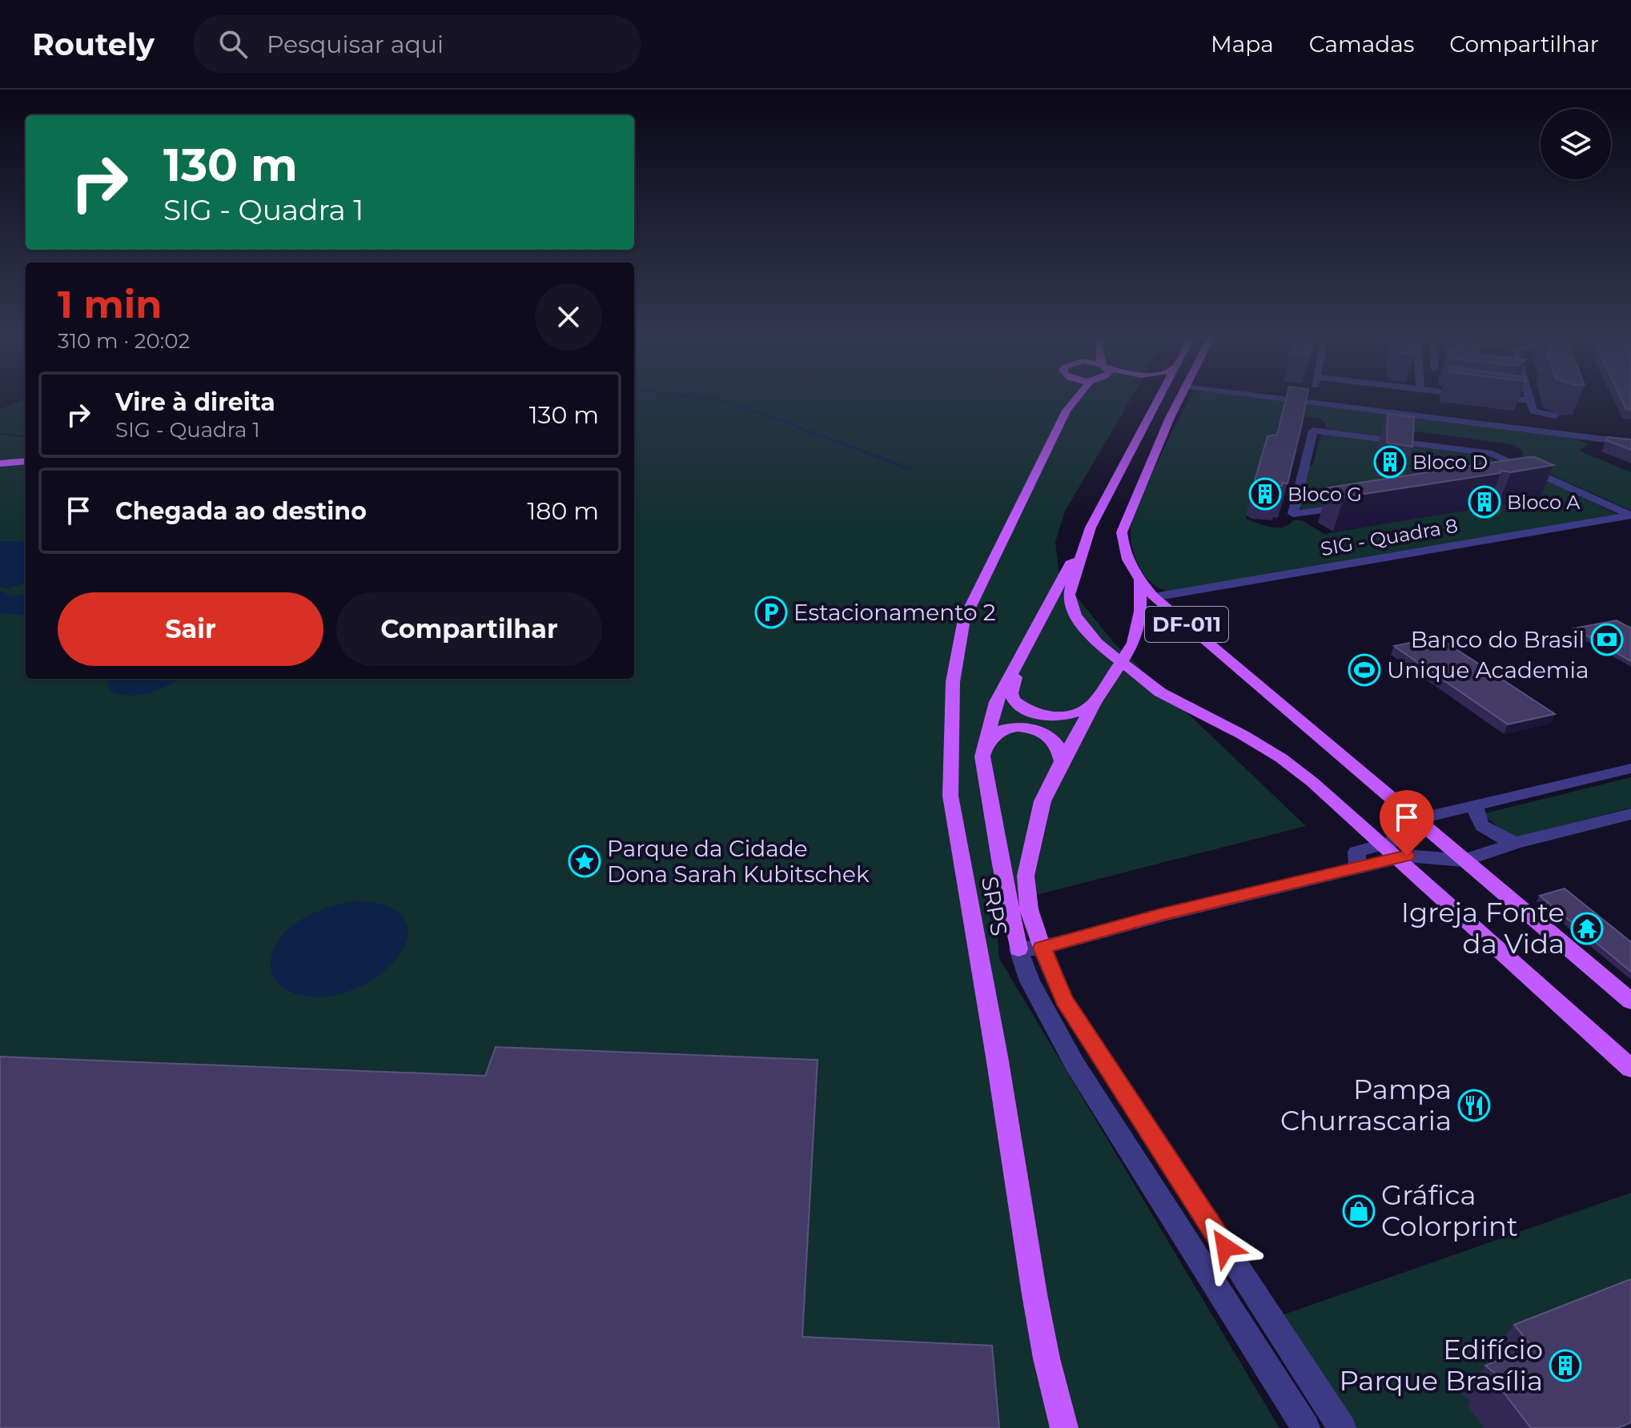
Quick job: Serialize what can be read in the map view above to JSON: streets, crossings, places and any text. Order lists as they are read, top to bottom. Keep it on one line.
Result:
{"streets":{"main road":["DF-011","SRPS"],"street":["SIG - Quadra 8"]},"crossings":[["SIG - Quadra 8","DF-011"]],"places":{"building":["Bloco D","Bloco G","Bloco A","Edifício Parque Brasília"],"parking":["Estacionamento 2"],"bank":["Banco do Brasil"],"sports":["Unique Academia"],"place":["Parque da Cidade Dona Sarah Kubitschek"],"temple":["Igreja Fonte da Vida"],"restaurant":["Pampa Churrascaria"],"shop":["Gráfica Colorprint"]},"page":{"header":"Routely","search":"Pesquisar aqui","nav":["Mapa","Camadas","Compartilhar"],"turn":["130 m","SIG - Quadra 1"],"heading":["1 min","310 m · 20:02"],"list":[{"name":"Vire à direita","note":"SIG - Quadra 1","value":"130 m"},{"name":"Chegada ao destino","value":"180 m"}],"buttons":["Sair","Compartilhar"]}}
